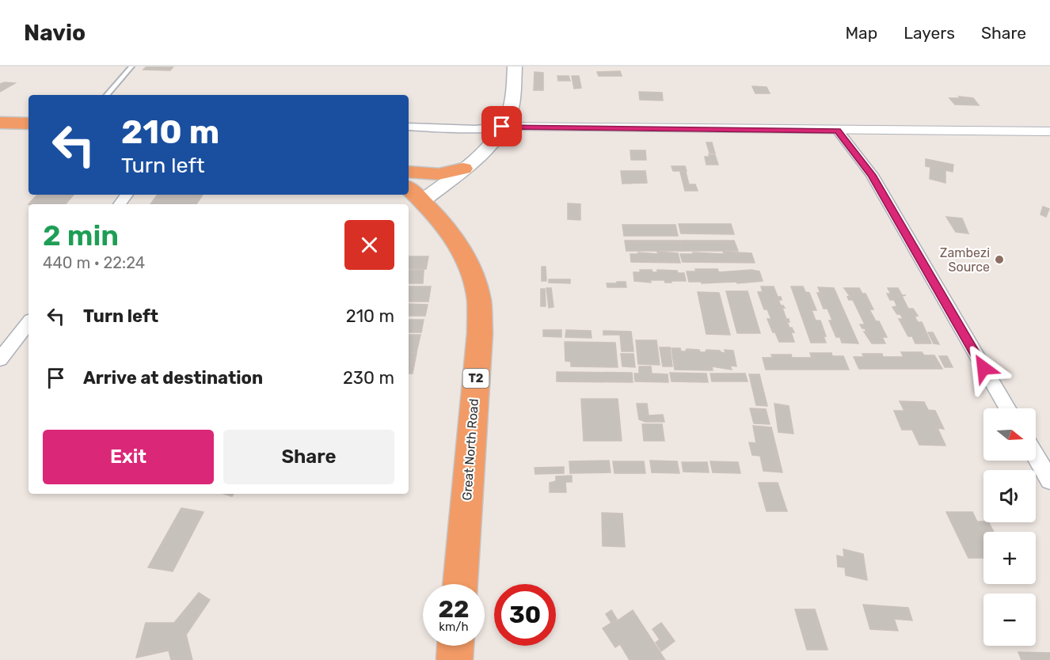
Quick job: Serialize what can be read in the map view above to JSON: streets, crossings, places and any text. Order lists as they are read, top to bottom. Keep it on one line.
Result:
{"streets":{"highway":["T2","Great North Road"]},"places":["Zambezi Source"],"north":"right","page":{"header":"Navio","nav":["Map","Layers","Share"],"turn":["210 m","Turn left"],"heading":["2 min","440 m · 22:24"],"list":[{"name":"Turn left","value":"210 m"},{"name":"Arrive at destination","value":"230 m"}],"map_buttons":["+","−"],"buttons":["Exit","Share"],"speed":"22 km/h","limit":"30"}}
